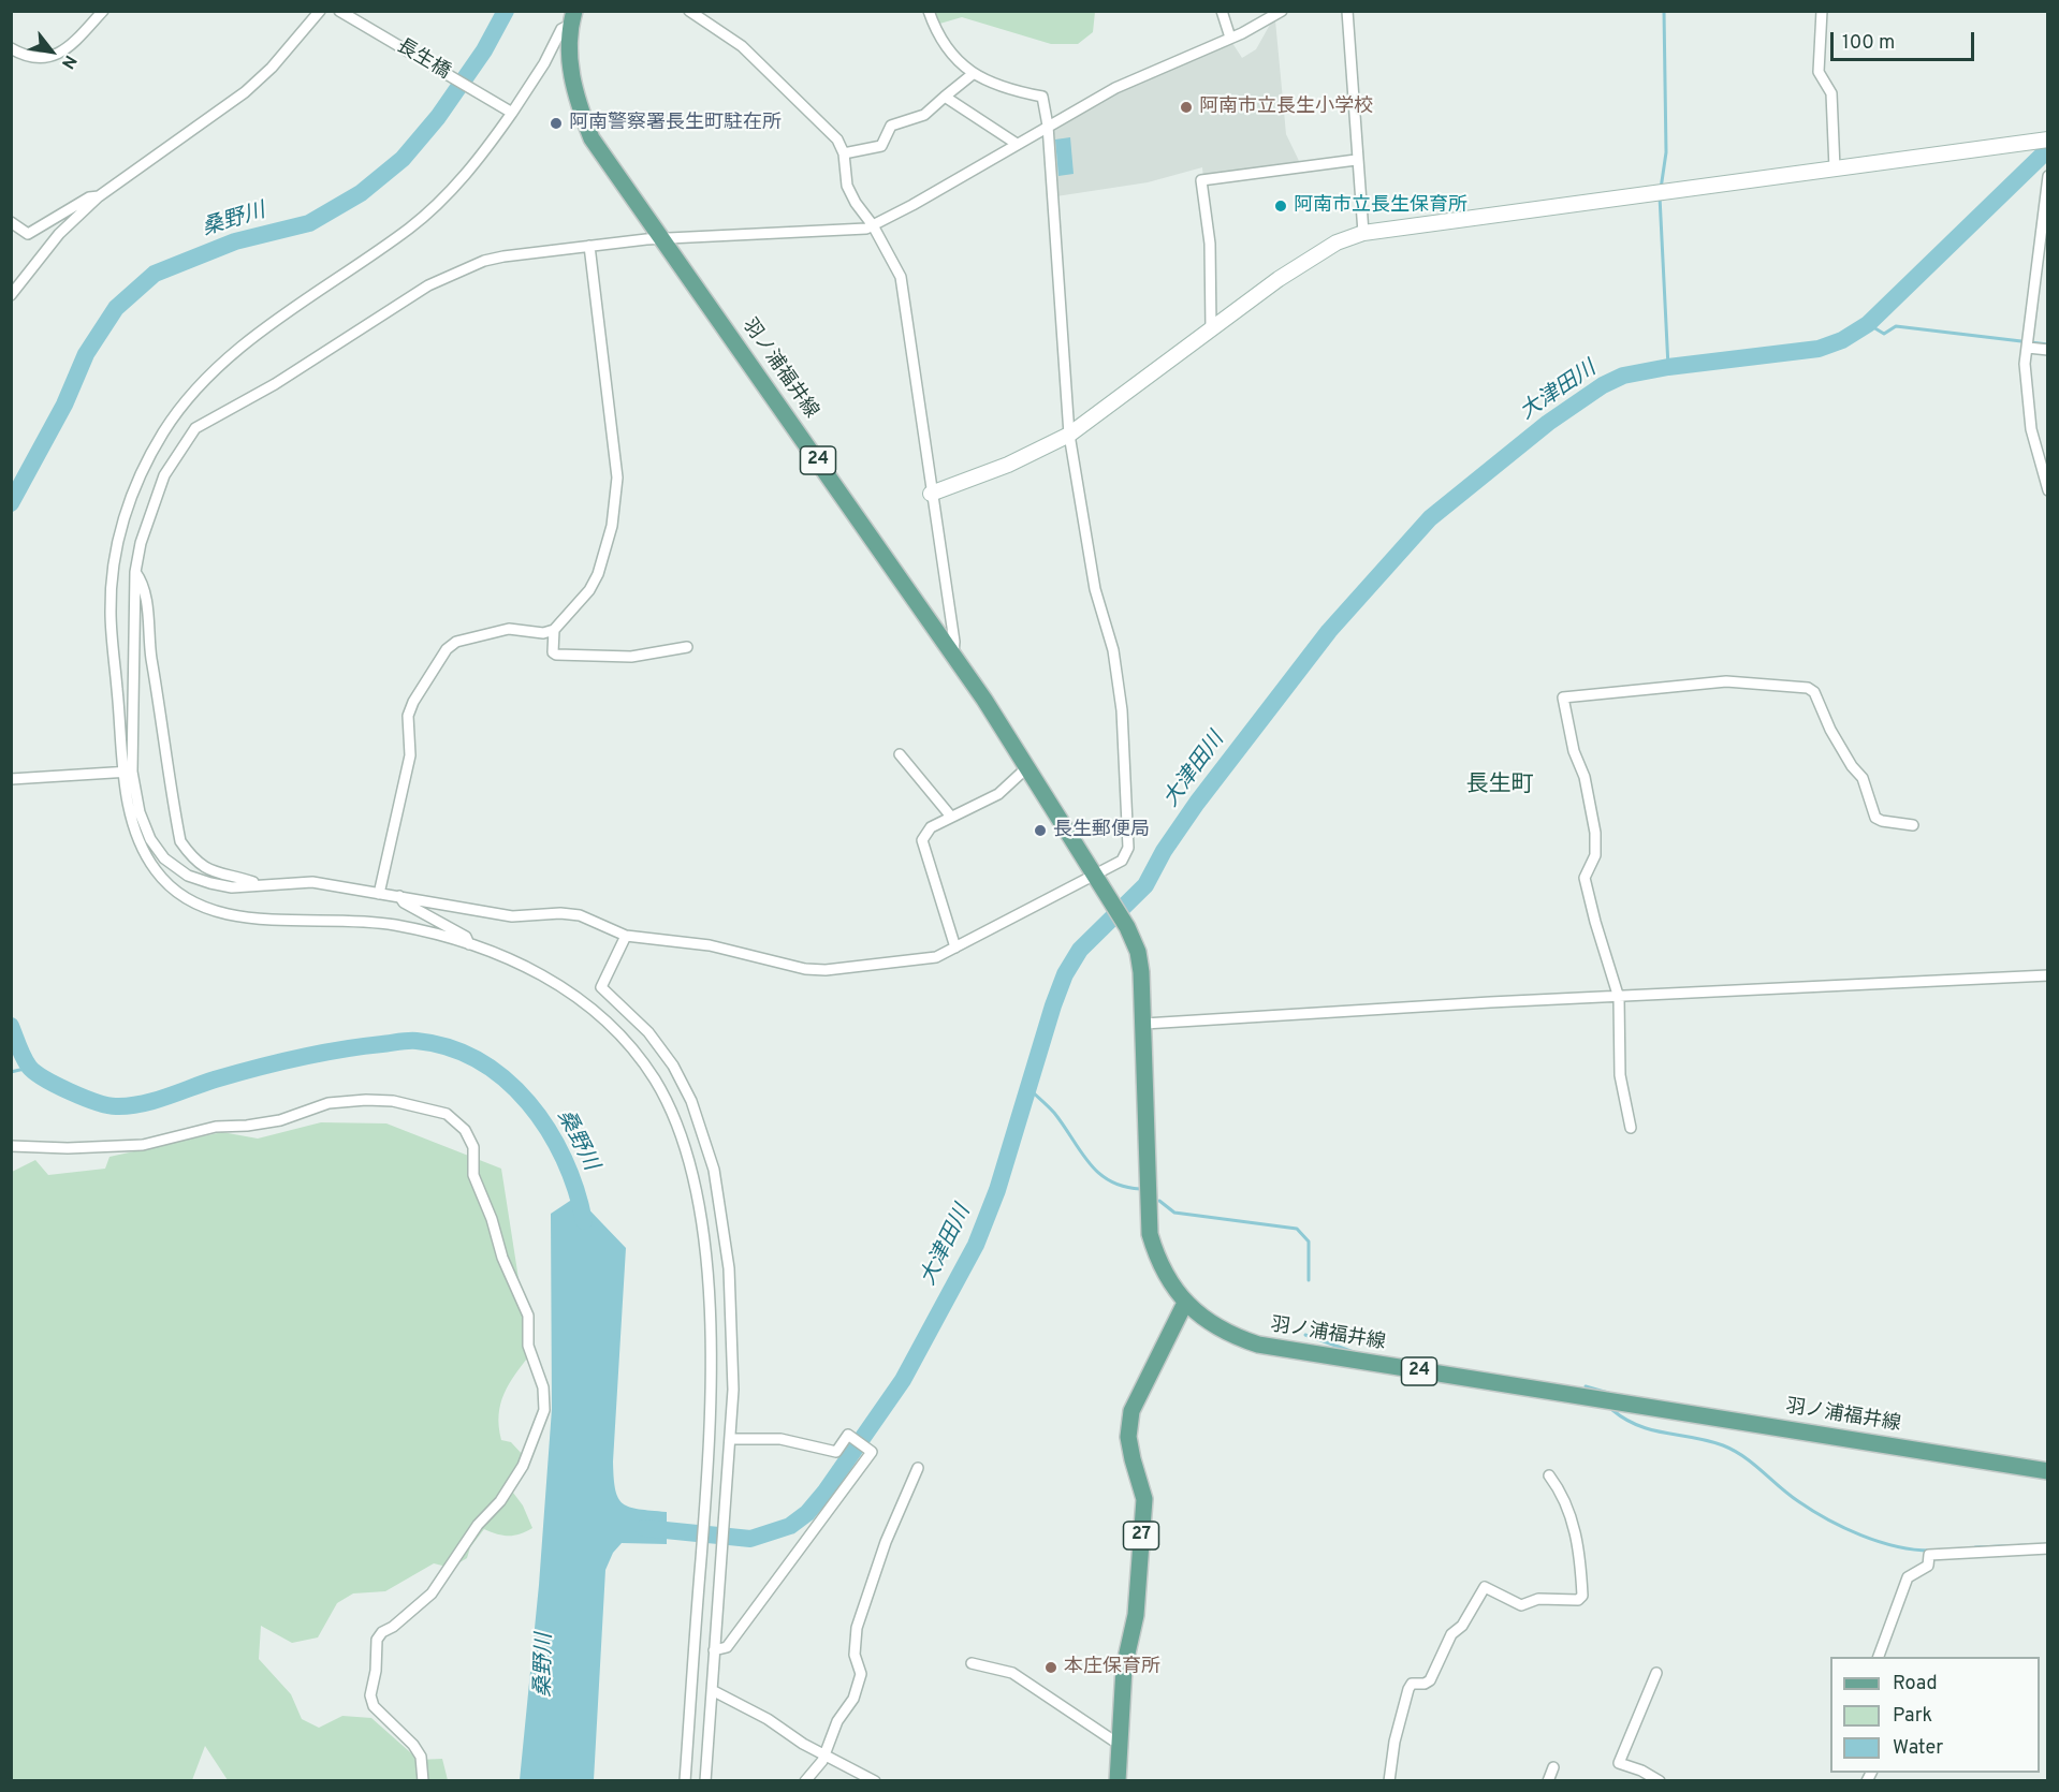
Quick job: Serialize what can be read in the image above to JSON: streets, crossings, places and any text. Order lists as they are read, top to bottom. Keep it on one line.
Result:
{"streets":{"main road":["羽ノ浦福井線","24","27"],"street":["長生橋"]},"crossings":[["羽ノ浦福井線","27"]],"districts":["長生町"],"water":["桑野川","大津田川"],"places":["阿南市立長生小学校","阿南警察署長生町駐在所","阿南市立長生保育所","長生郵便局","本庄保育所"],"legend":["Road","Park","Water"],"scale_bar":"100 m","north":"bottom right"}
